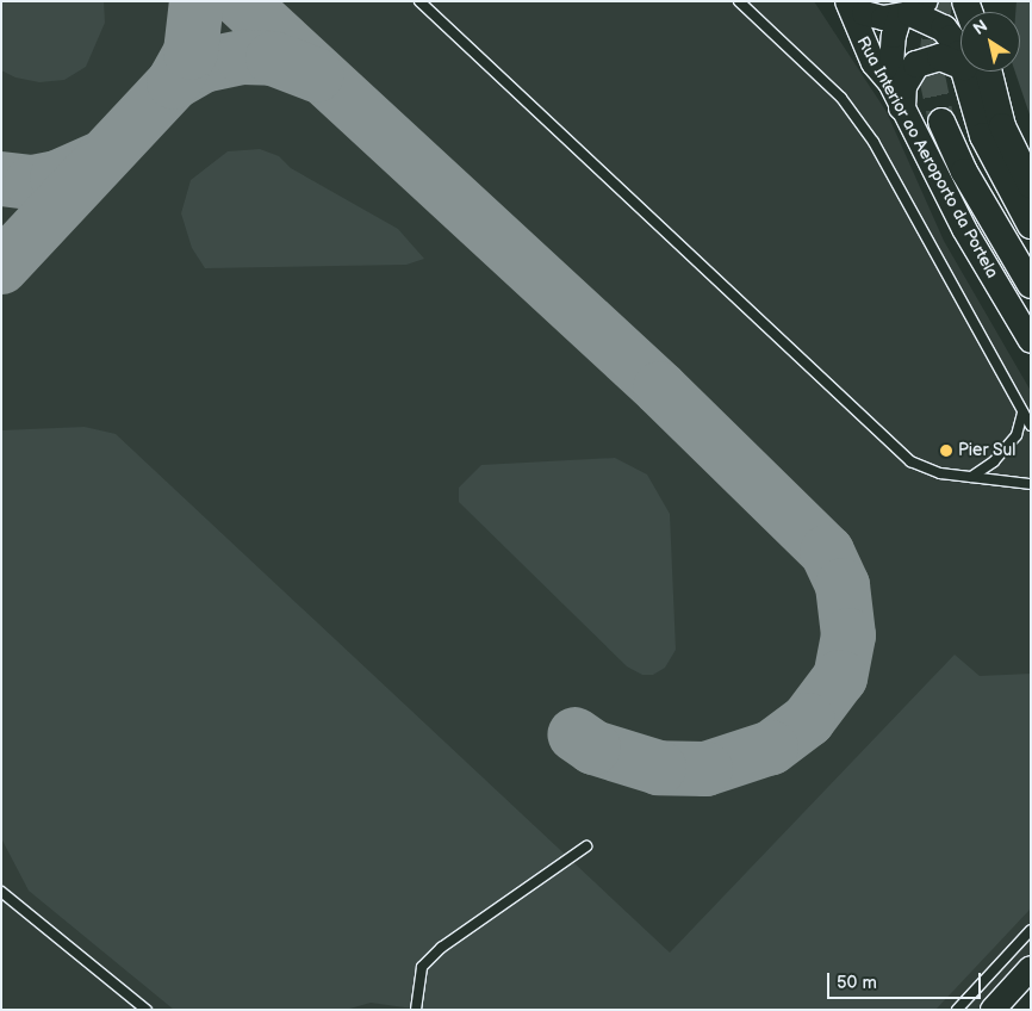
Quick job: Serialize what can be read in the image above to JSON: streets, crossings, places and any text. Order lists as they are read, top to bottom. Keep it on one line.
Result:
{"streets":{"street":["Rua Interior ao Aeroporto da Portela"]},"places":["Pier Sul"],"scale_bar":"50 m","north":"top left"}
